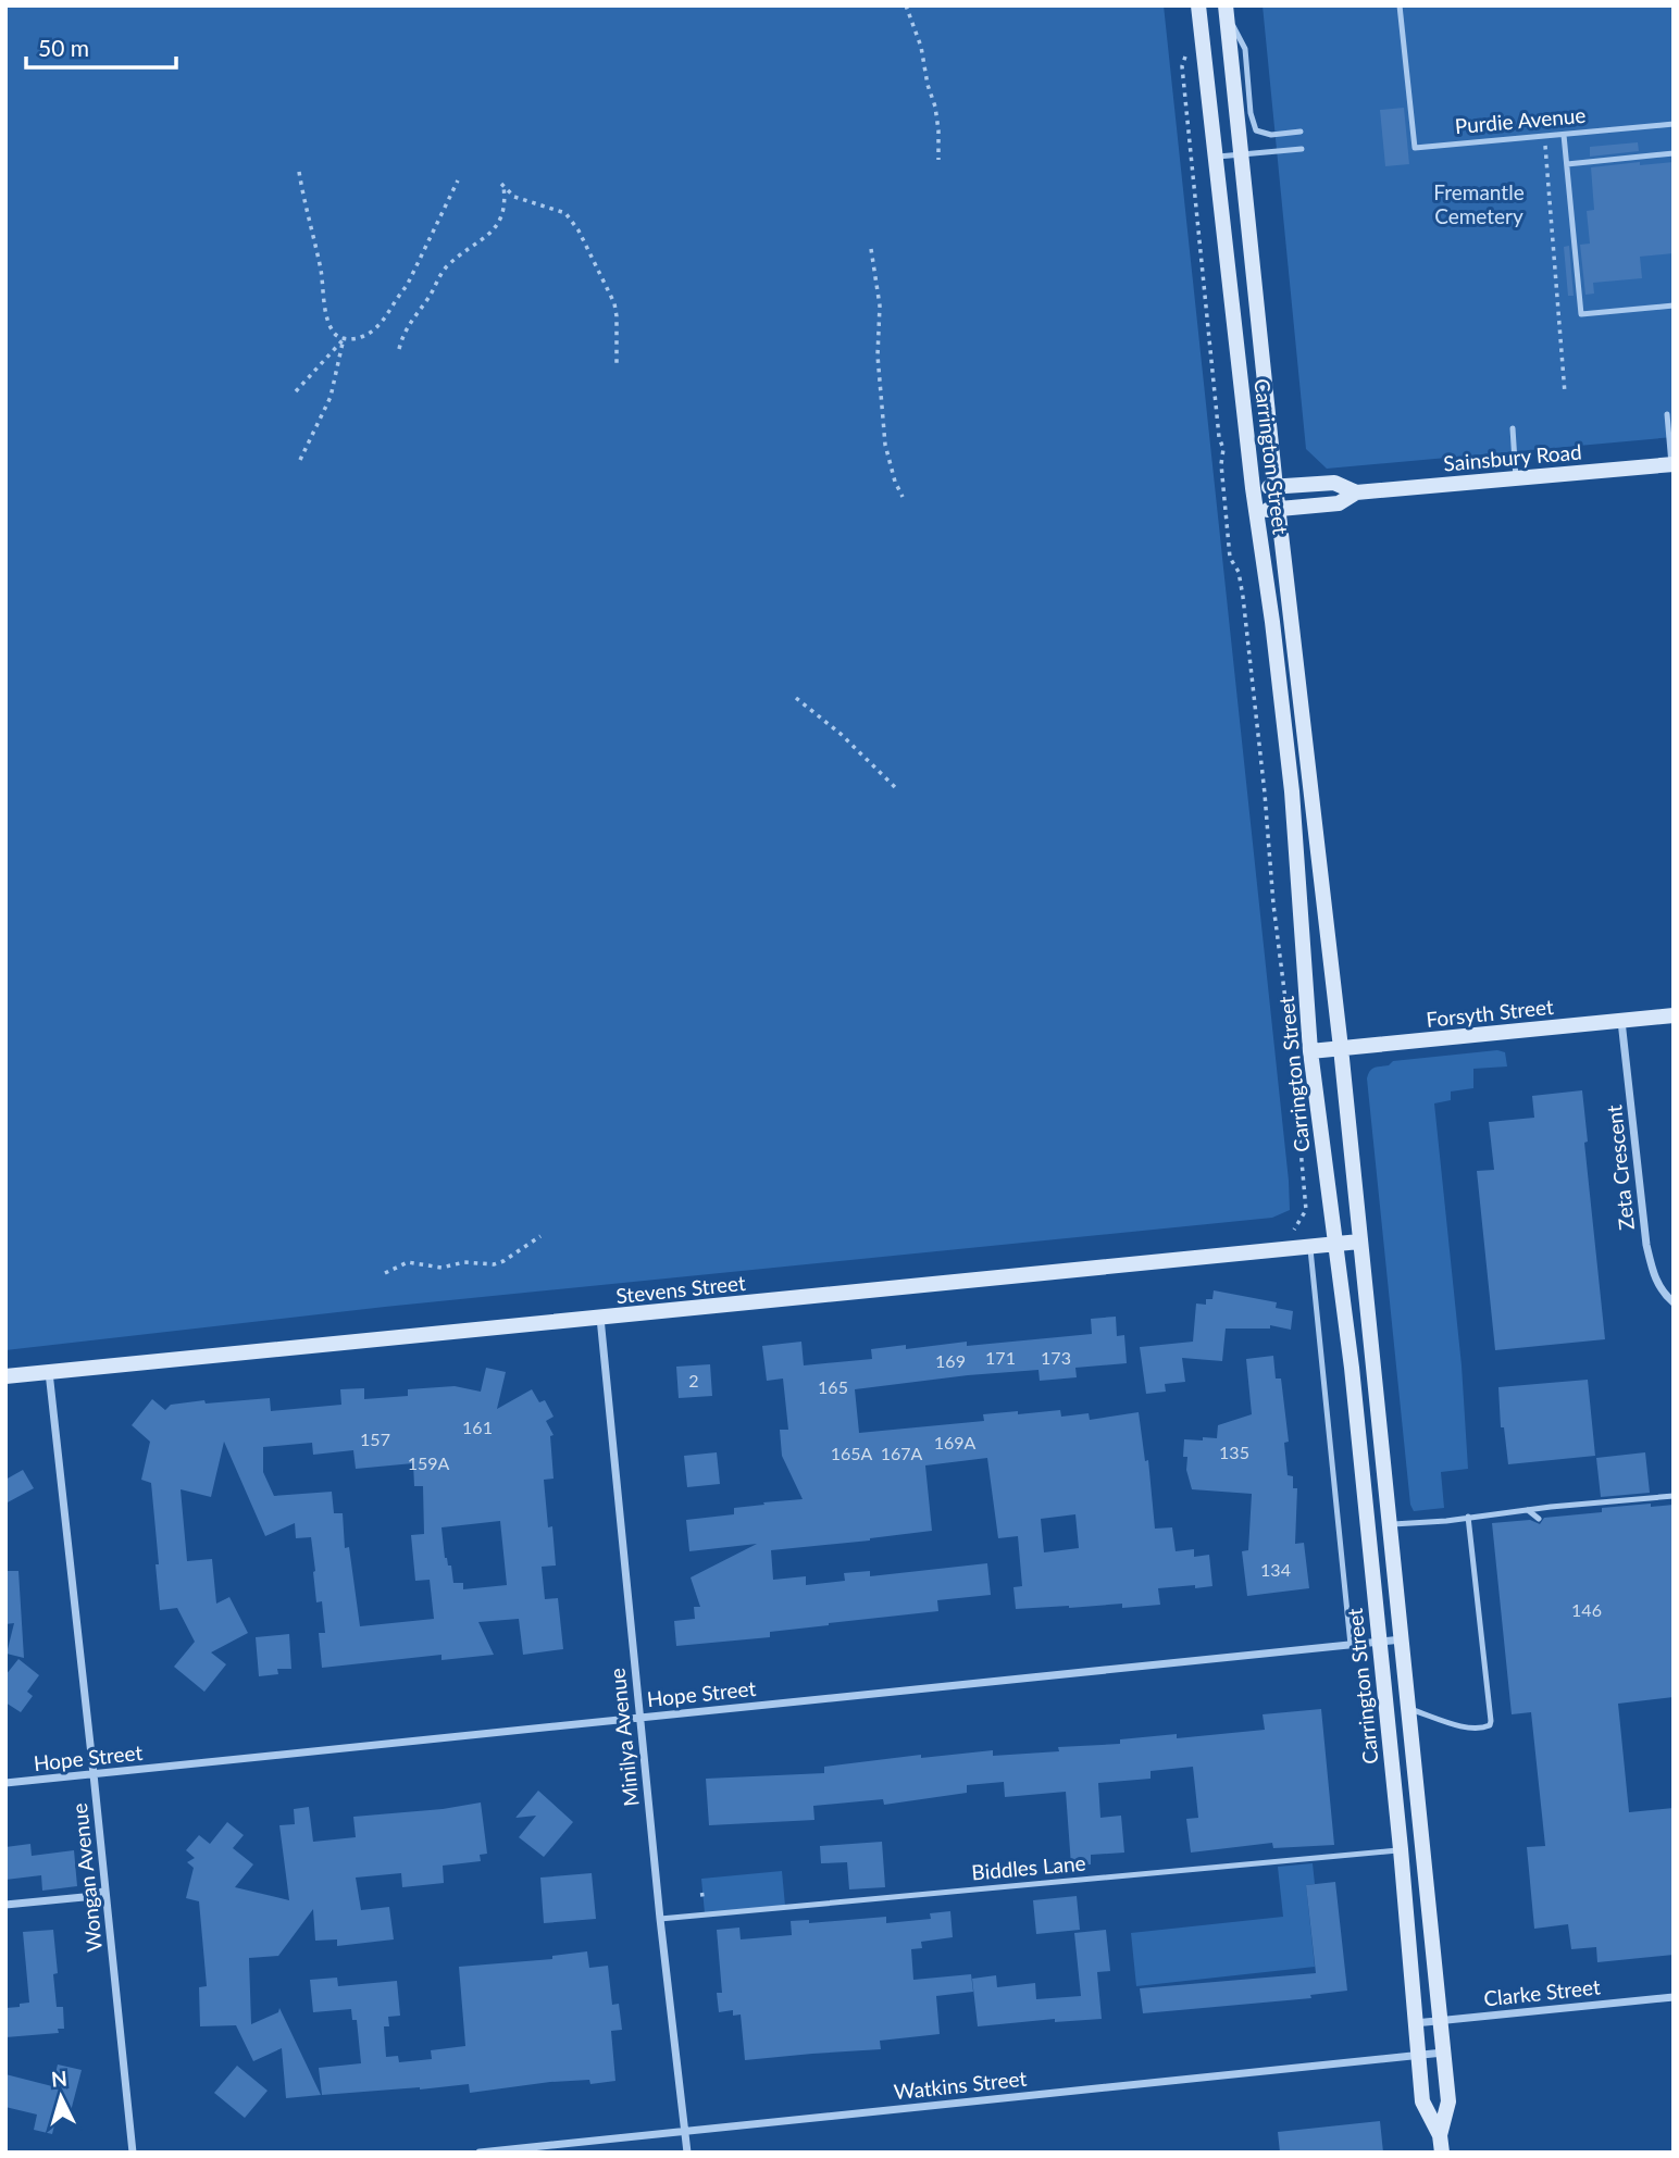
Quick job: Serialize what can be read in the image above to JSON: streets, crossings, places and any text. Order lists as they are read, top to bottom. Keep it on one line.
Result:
{"streets":{"main road":["Carrington Street","Sainsbury Road","Forsyth Street","Stevens Street"],"street":["Zeta Crescent","Hope Street","Minilya Avenue","Wongan Avenue","Clarke Street","Watkins Street"],"lane":["Purdie Avenue","Biddles Lane"]},"crossings":[["Carrington Street","Sainsbury Road"],["Carrington Street","Forsyth Street"],["Carrington Street","Stevens Street"],["Carrington Street","Hope Street"],["Carrington Street","Biddles Lane"],["Carrington Street","Clarke Street"],["Carrington Street","Watkins Street"],["Forsyth Street","Zeta Crescent"],["Stevens Street","Minilya Avenue"],["Stevens Street","Wongan Avenue"],["Hope Street","Minilya Avenue"],["Hope Street","Wongan Avenue"],["Minilya Avenue","Biddles Lane"],["Minilya Avenue","Watkins Street"]],"parks":["Fremantle Cemetery"],"house_numbers":["171","173","169","2","165","161","157","169A","135","165A","167A","159A","134","146"],"scale_bar":"50 m","north":"top"}
